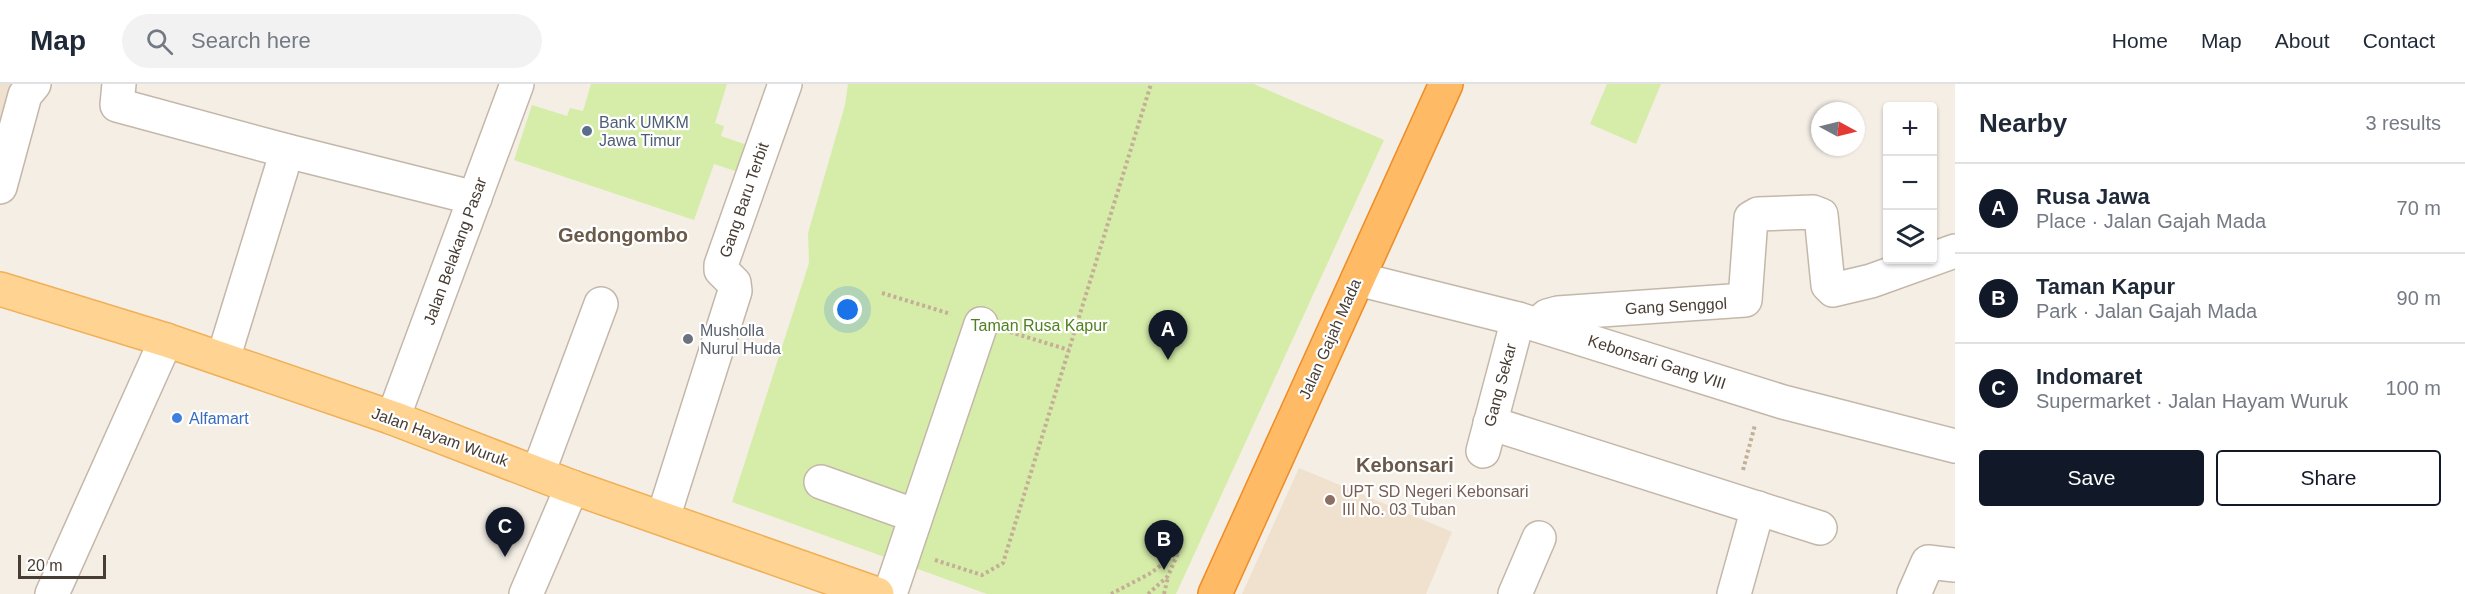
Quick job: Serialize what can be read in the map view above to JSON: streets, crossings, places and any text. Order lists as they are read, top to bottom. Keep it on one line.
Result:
{"streets":{"highway":["Jalan Gajah Mada"],"main road":["Jalan Hayam Wuruk"],"street":["Gang Baru Terbit","Jalan Belakang Pasar","Gang Senggol","Kebonsari Gang VIII","Gang Sekar"]},"crossings":[["Gang Baru Terbit","Jalan Hayam Wuruk"],["Jalan Belakang Pasar","Jalan Hayam Wuruk"],["Gang Senggol","Kebonsari Gang VIII"],["Gang Senggol","Gang Sekar"],["Jalan Gajah Mada","Kebonsari Gang VIII"],["Kebonsari Gang VIII","Gang Sekar"]],"districts":["Gedongombo","Kebonsari"],"parks":["Taman Rusa Kapur"],"places":["Bank UMKM Jawa Timur","Musholla Nurul Huda","Alfamart","UPT SD Negeri Kebonsari III No. 03 Tuban"],"scale_bar":"20 m","north":"right","page":{"header":"Map","search":"Search here","nav":["Home","Map","About","Contact"],"heading":["Nearby","3 results"],"map_buttons":["+","−"],"list":[{"mark":"A","name":"Rusa Jawa","note":"Place · Jalan Gajah Mada","value":"70 m"},{"mark":"B","name":"Taman Kapur","note":"Park · Jalan Gajah Mada","value":"90 m"},{"mark":"C","name":"Indomaret","note":"Supermarket · Jalan Hayam Wuruk","value":"100 m"}],"pins":["A","C","B"],"buttons":["Save","Share"],"scale":"20 m"}}
